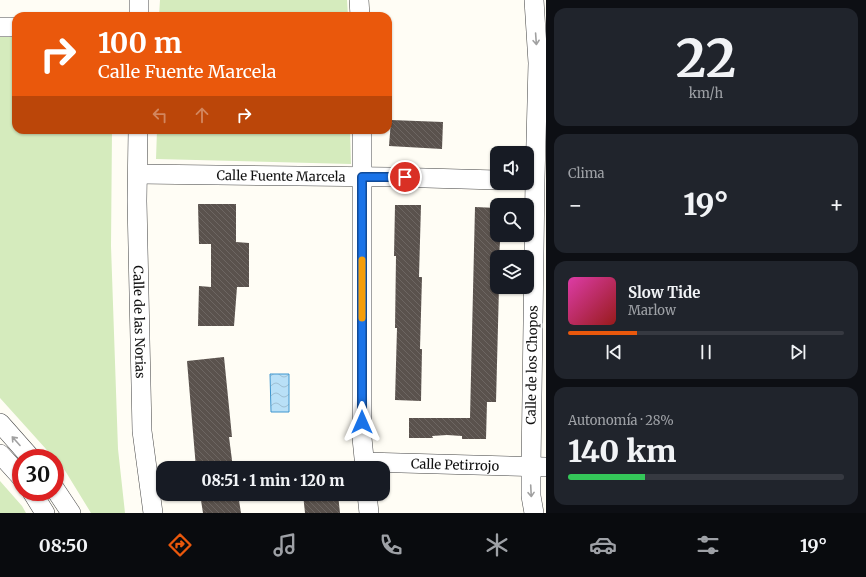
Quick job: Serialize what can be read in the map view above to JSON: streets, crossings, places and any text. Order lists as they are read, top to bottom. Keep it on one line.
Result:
{"streets":{"street":["Calle Fuente Marcela","Calle de las Norias","Calle de los Chopos","Calle Petirrojo"]},"crossings":[["Calle Fuente Marcela","Calle de las Norias"],["Calle de los Chopos","Calle Petirrojo"]],"one_way":["Calle de los Chopos"],"page":{"tile":[["22","km/h"],"Clima",["Autonomía · 28%","140 km"]],"turn":["100 m","Calle Fuente Marcela"],"heat":["−","19°","+"],"song":["Slow Tide","Marlow"],"limit":"30","trip":"08:51 · 1 min · 120 m","tabs":["08:50","19°"]}}
